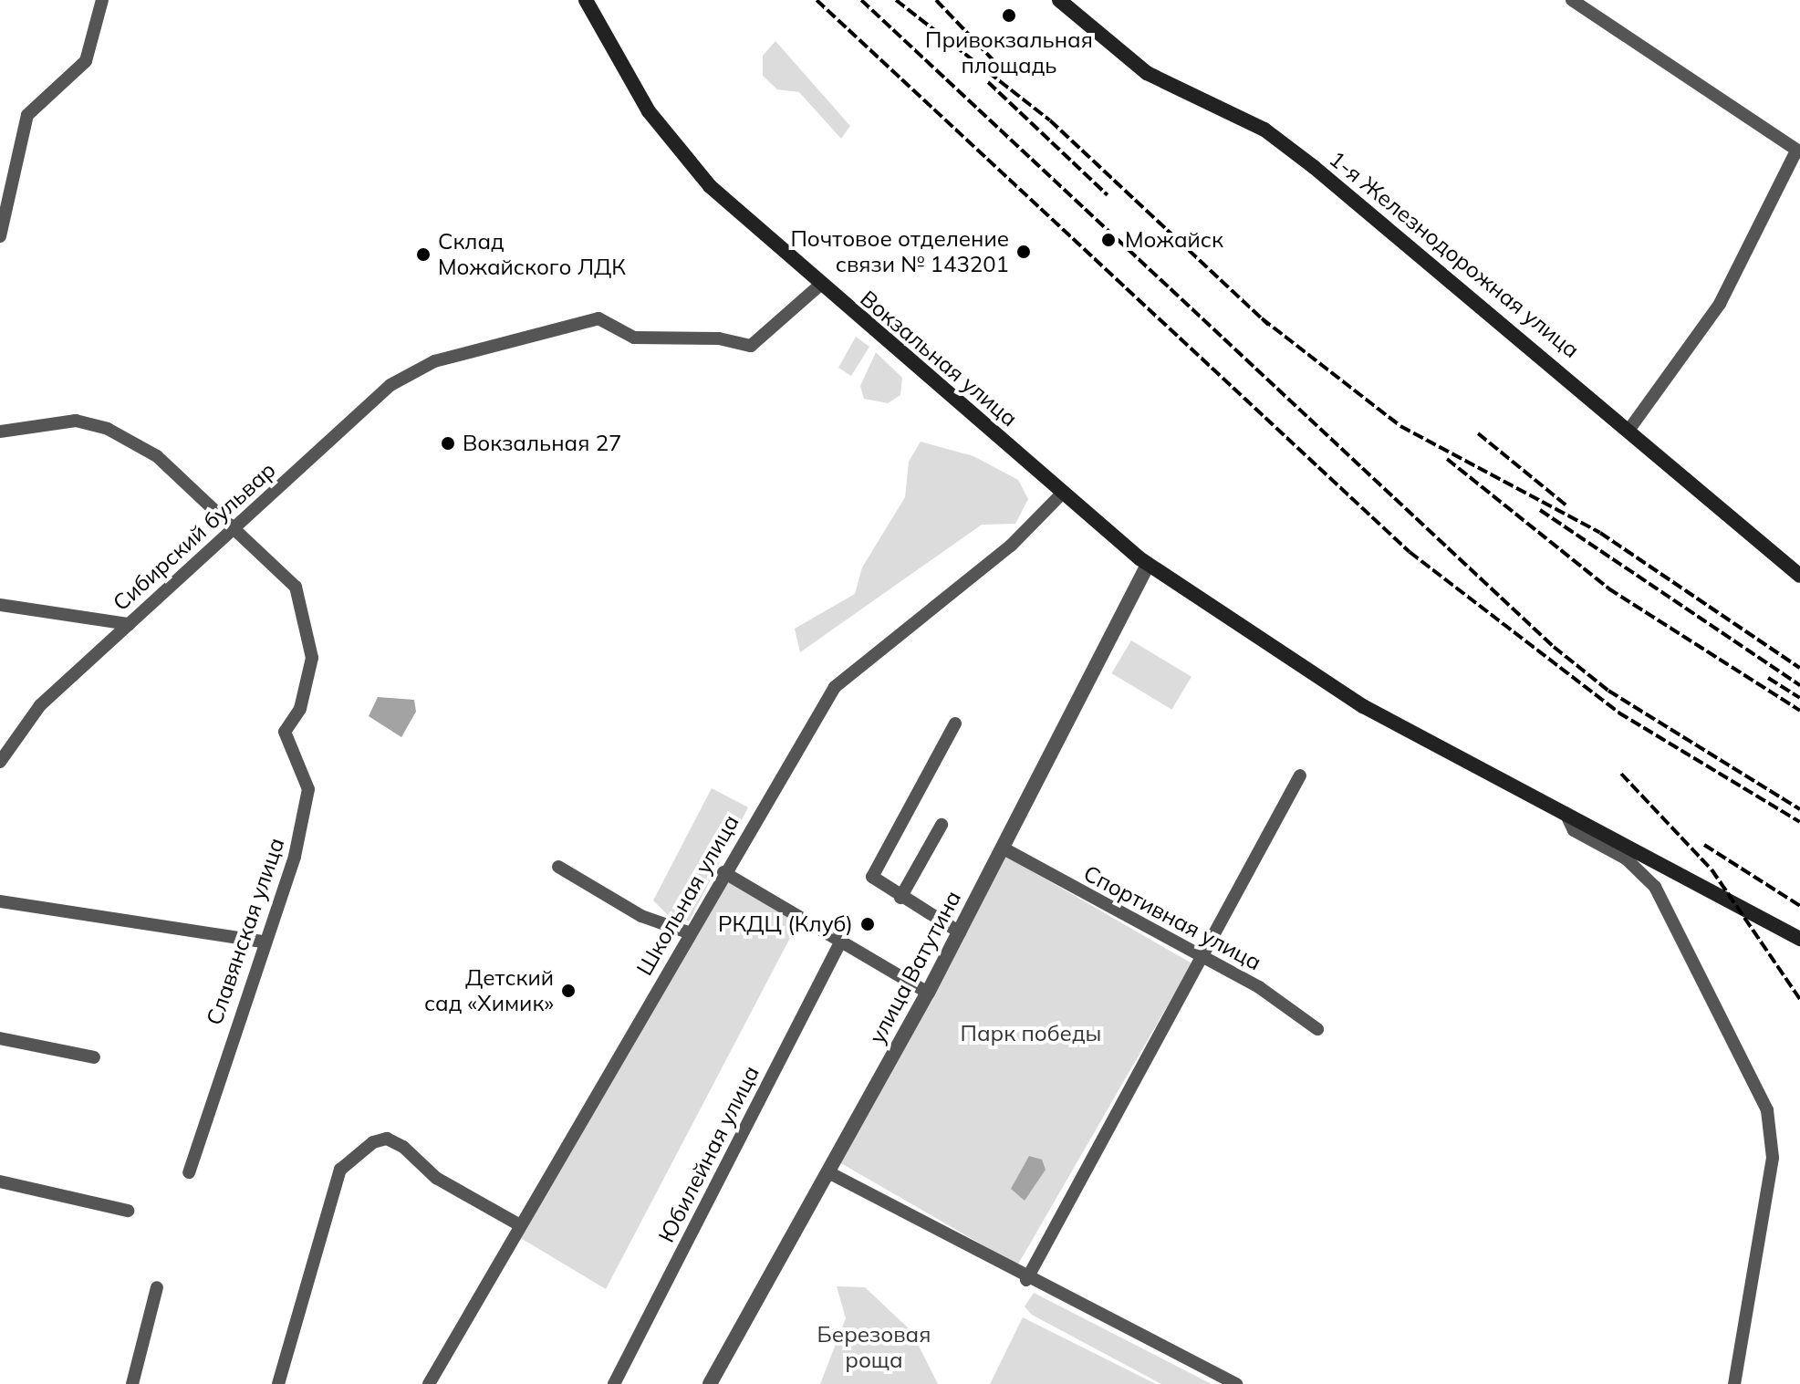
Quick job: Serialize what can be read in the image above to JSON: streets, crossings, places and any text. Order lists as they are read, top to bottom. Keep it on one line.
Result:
{"streets":{"main road":["1-я Железнодорожная улица","Вокзальная улица"],"street":["Сибирский бульвар","Школьная улица","Спортивная улица","Славянская улица","улица Ватутина","Юбилейная улица"]},"crossings":[["Вокзальная улица","Сибирский бульвар"],["Вокзальная улица","Школьная улица"],["Вокзальная улица","улица Ватутина"],["Сибирский бульвар","Славянская улица"],["Спортивная улица","улица Ватутина"]],"parks":["Парк победы","Березовая роща"],"places":["Привокзальная площадь","Можайск","Почтовое отделение связи № 143201","Склад Можайского ЛДК","Вокзальная 27","РКДЦ (Клуб)","Детский сад «Химик»"]}
